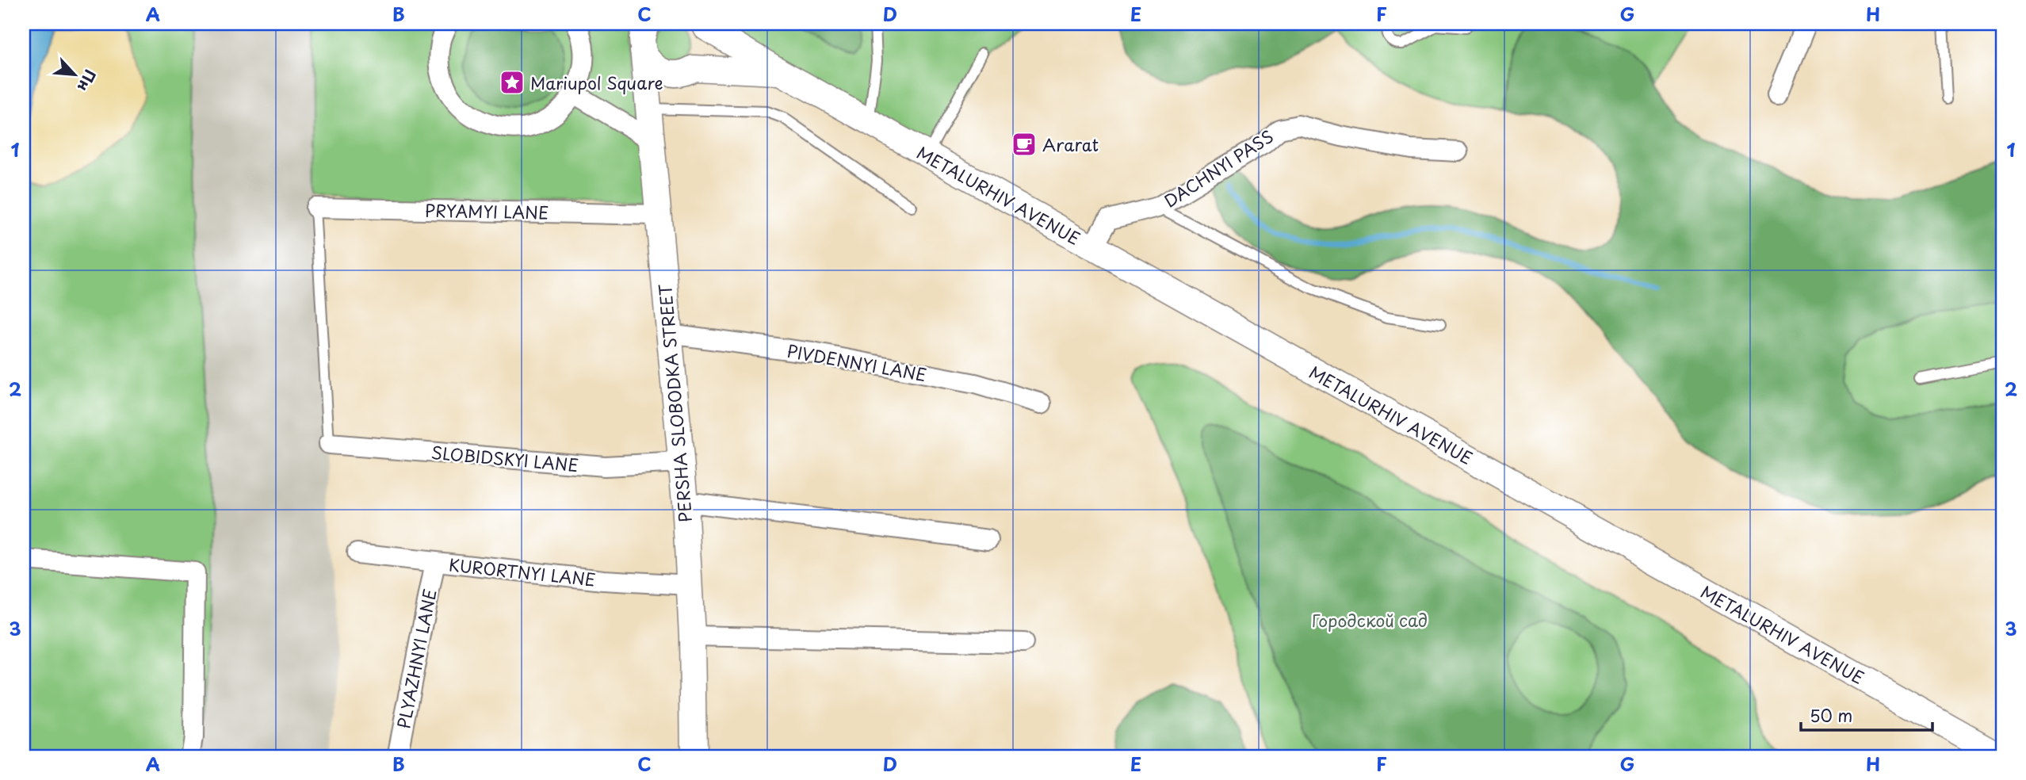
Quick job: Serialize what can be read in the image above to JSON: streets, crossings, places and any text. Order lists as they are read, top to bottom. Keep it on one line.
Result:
{"streets":{"street":["DACHNYI PASS","METALURHIV AVENUE","PRYAMYI LANE","PIVDENNYI LANE","PERSHA SLOBODKA STREET","SLOBIDSKYI LANE","KURORTNYI LANE","PLYAZHNYI LANE"]},"crossings":[["DACHNYI PASS","METALURHIV AVENUE"],["PRYAMYI LANE","PERSHA SLOBODKA STREET"],["PIVDENNYI LANE","PERSHA SLOBODKA STREET"],["PERSHA SLOBODKA STREET","SLOBIDSKYI LANE"],["PERSHA SLOBODKA STREET","KURORTNYI LANE"],["KURORTNYI LANE","PLYAZHNYI LANE"]],"parks":["Городской сад"],"places":{"place":["Mariupol Square"],"cafe":["Ararat"]},"scale_bar":"50 m","north":"bottom right","grid":{"columns":["A","B","C","D","E","F","G","H"],"rows":["1","2","3"]}}
